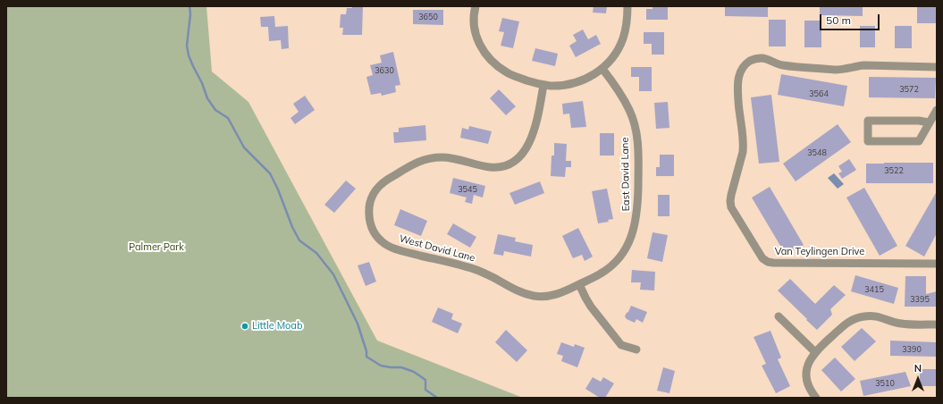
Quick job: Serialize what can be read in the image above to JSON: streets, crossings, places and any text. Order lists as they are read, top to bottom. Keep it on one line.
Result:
{"streets":{"street":["East David Lane","West David Lane","Van Teylingen Drive"]},"crossings":[["East David Lane","West David Lane"]],"parks":["Palmer Park"],"places":["Little Moab"],"house_numbers":["3650","3630","3572","3564","3548","3522","3545","3415","3395","3390","3510"],"scale_bar":"50 m","north":"top"}
